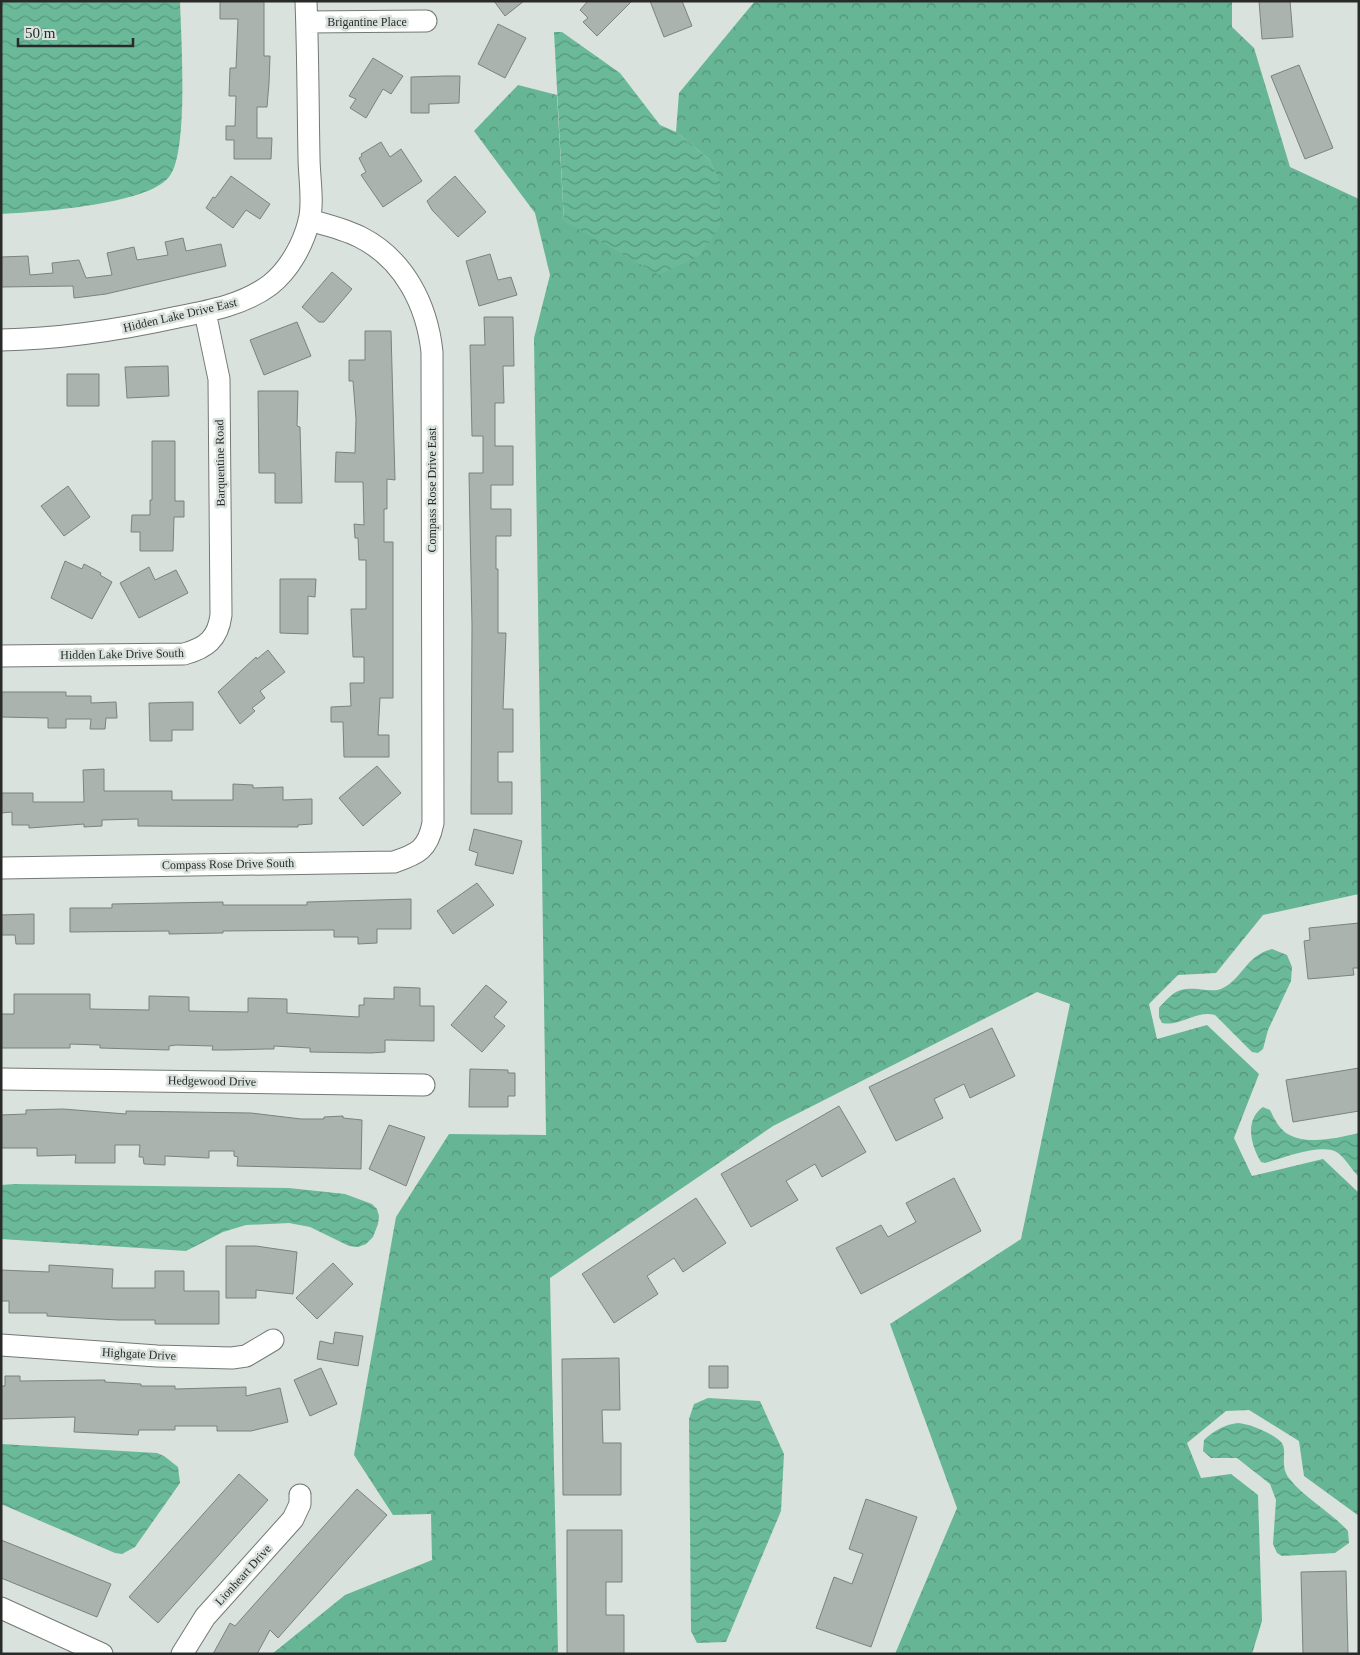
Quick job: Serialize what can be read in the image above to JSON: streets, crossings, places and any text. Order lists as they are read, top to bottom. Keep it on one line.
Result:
{"streets":{"street":["Brigantine Place","Hidden Lake Drive East","Barquentine Road","Compass Rose Drive East","Hidden Lake Drive South","Compass Rose Drive South","Hedgewood Drive","Highgate Drive","Lionheart Drive"]},"crossings":[["Brigantine Place","Hidden Lake Drive East"],["Hidden Lake Drive East","Barquentine Road"],["Hidden Lake Drive East","Compass Rose Drive East"],["Barquentine Road","Hidden Lake Drive South"],["Compass Rose Drive East","Compass Rose Drive South"]],"scale_bar":"50 m"}
